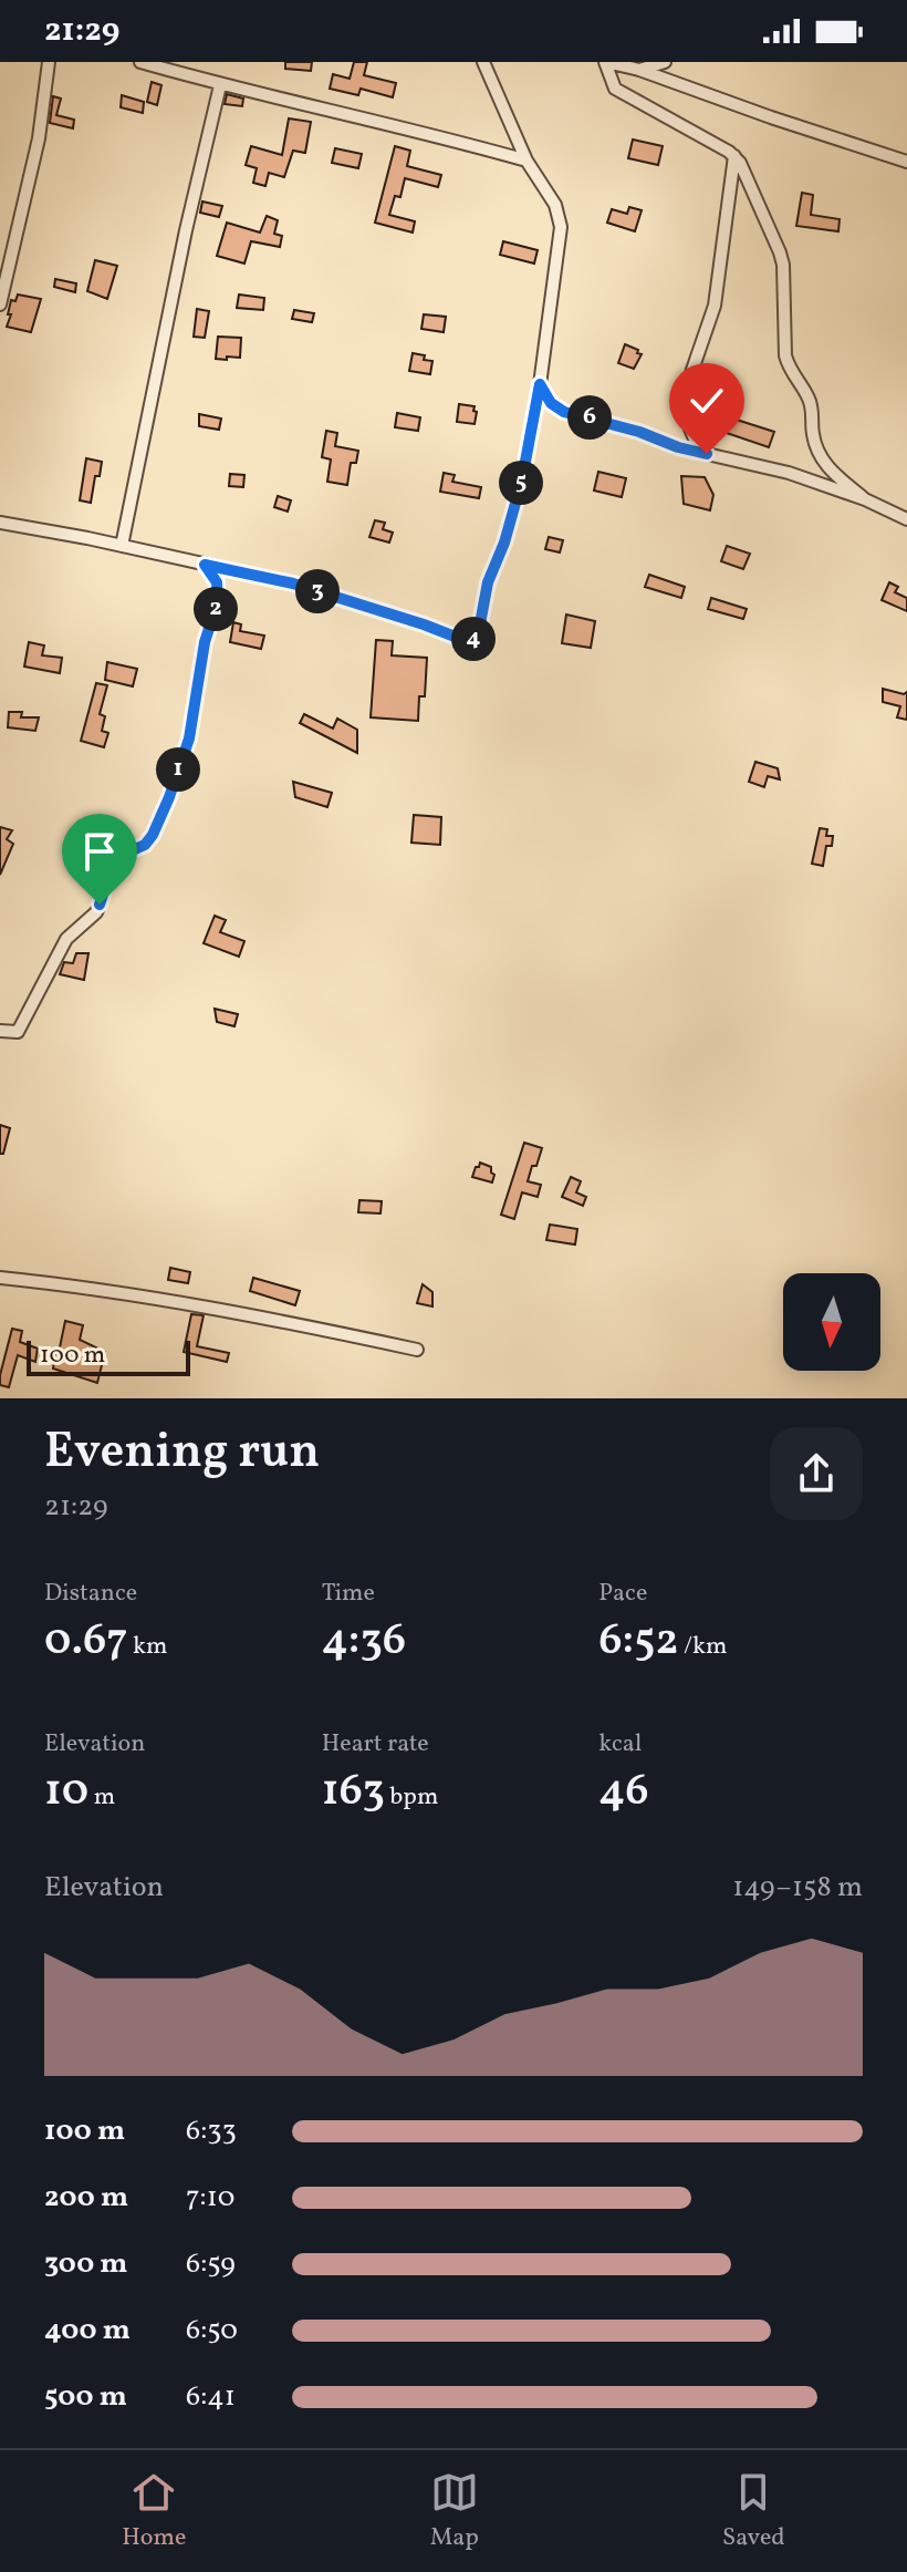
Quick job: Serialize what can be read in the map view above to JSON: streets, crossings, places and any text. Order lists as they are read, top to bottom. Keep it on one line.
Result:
{"scale_bar":"100 m","north":"bottom","page":{"status":"21:29","pins":["6","5","3","2","4","1"],"scale":"100 m","heading":["Evening run","21:29"],"stats":[["Distance","0.67 km"],["Time","4:36"],["Pace","6:52 /km"],["Elevation","10 m"],["Heart rate","163 bpm"],["kcal","46"]],"chart":["Elevation","149–158 m"],"list":[{"name":"100 m","note":"6:33"},{"name":"200 m","note":"7:10"},{"name":"300 m","note":"6:59"},{"name":"400 m","note":"6:50"},{"name":"500 m","note":"6:41"}],"tabs":["Home","Map","Saved"]}}
